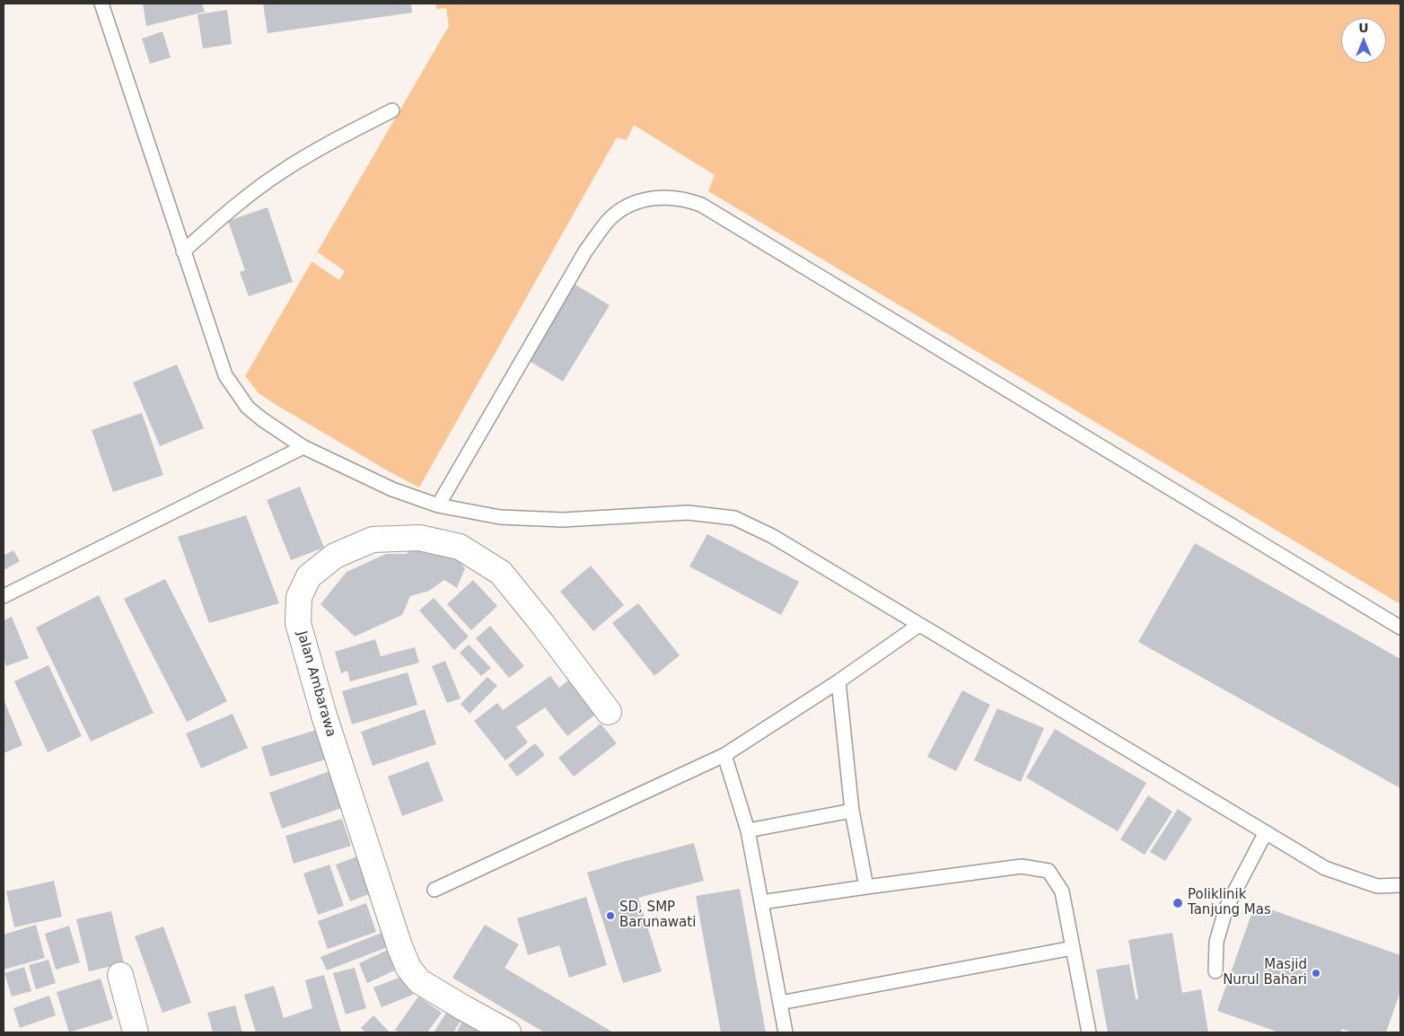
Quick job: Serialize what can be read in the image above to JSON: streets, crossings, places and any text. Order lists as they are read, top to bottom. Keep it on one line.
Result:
{"streets":{"street":["Jalan Ambarawa"]},"places":["Poliklinik Tanjung Mas","SD, SMP Barunawati","Masjid Nurul Bahari"],"north":"top"}
